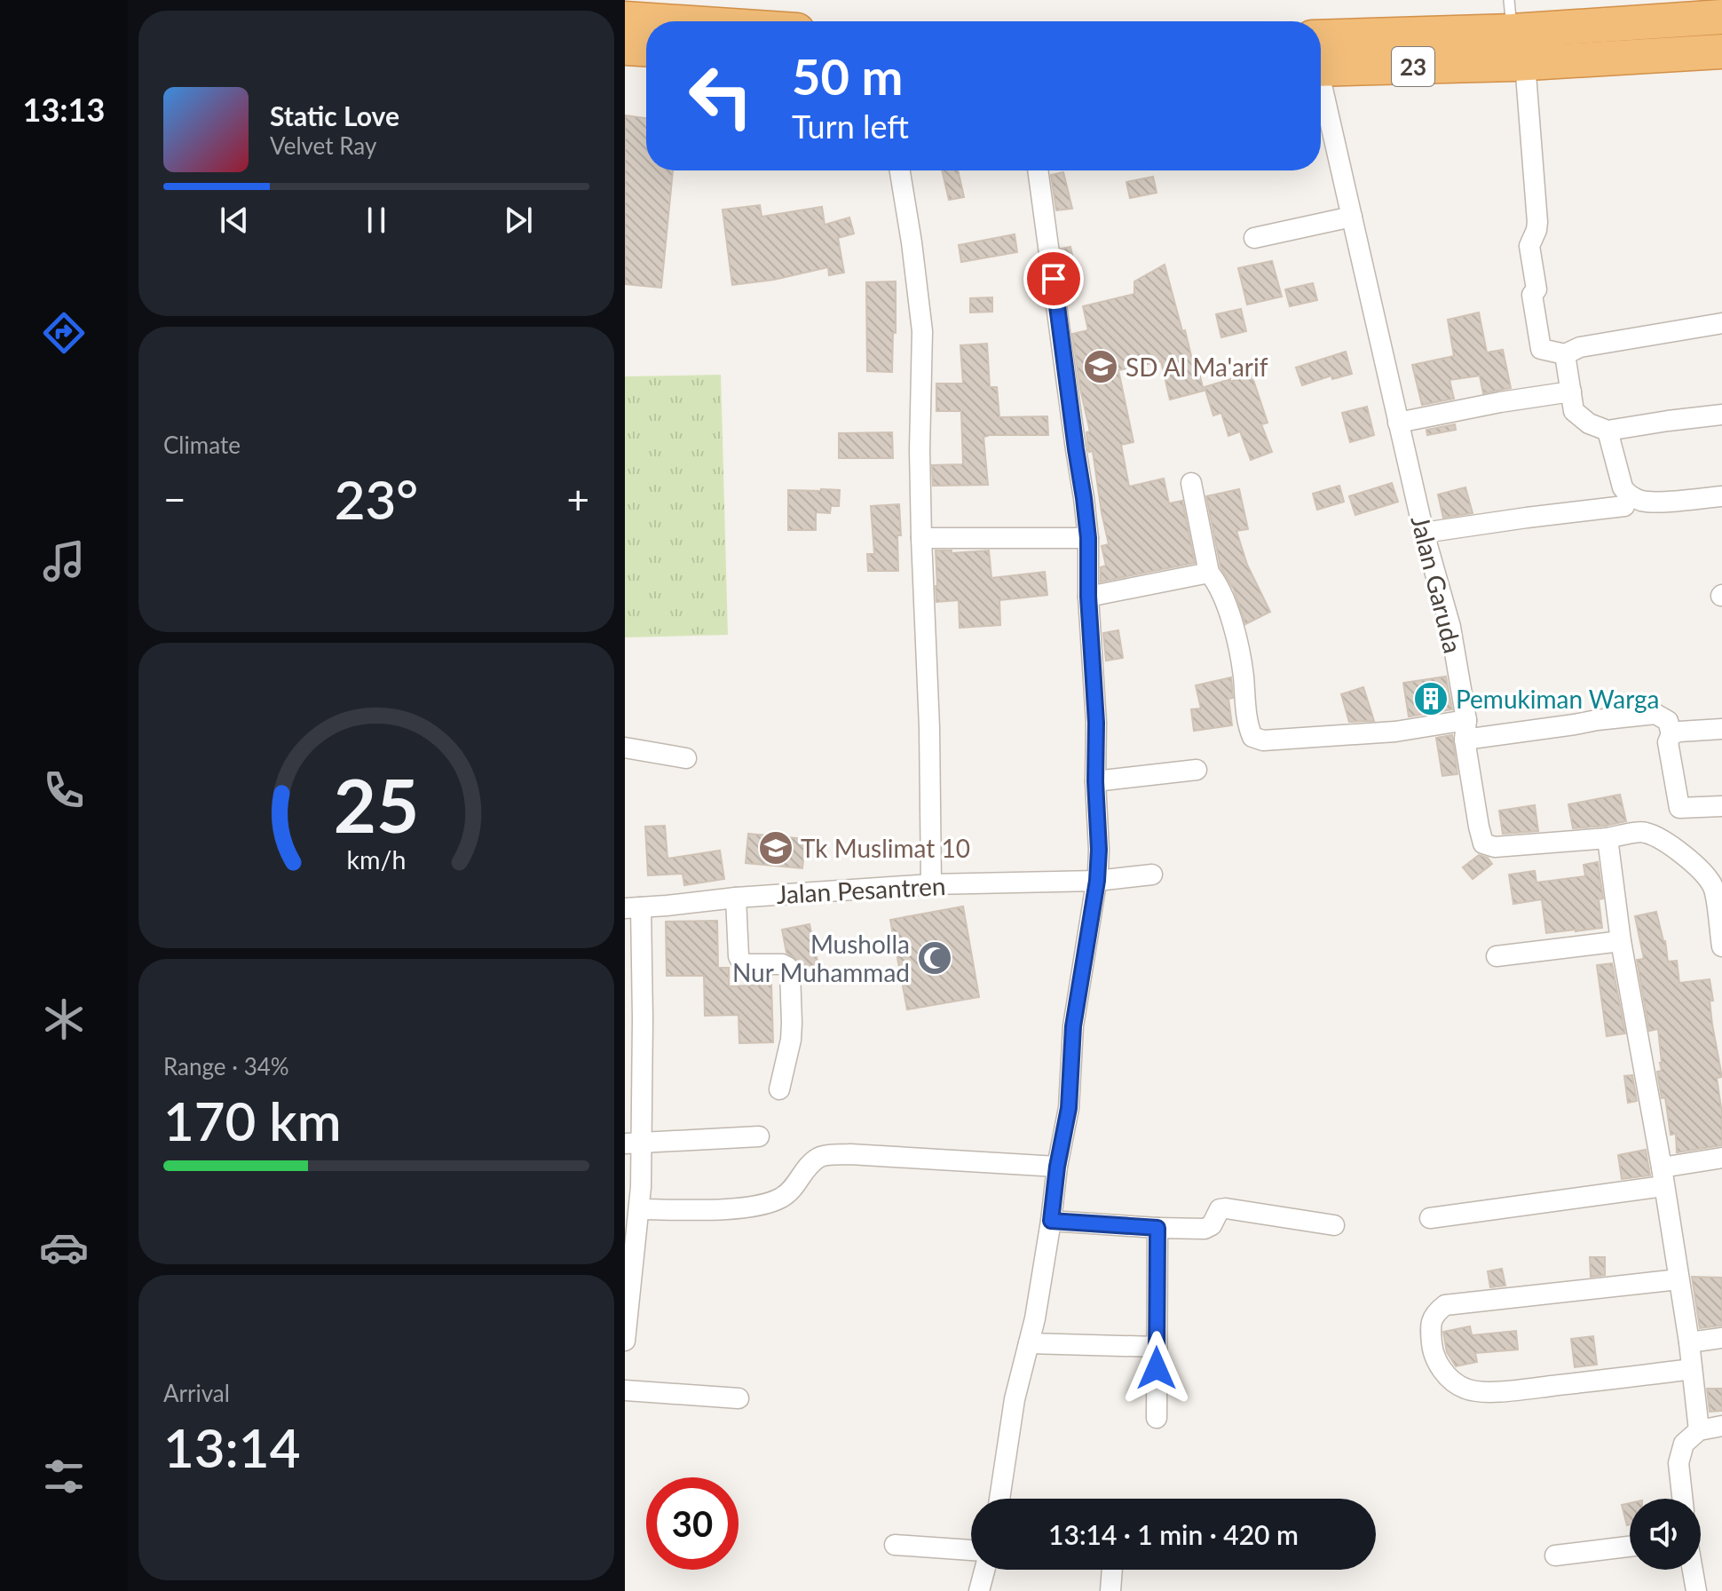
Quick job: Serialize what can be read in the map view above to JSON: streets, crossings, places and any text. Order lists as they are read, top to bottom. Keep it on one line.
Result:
{"streets":{"highway":["23"],"street":["Jalan Garuda","Jalan Pesantren"]},"places":{"school or university":["SD Al Ma'arif","Tk Muslimat 10"],"building":["Pemukiman Warga"],"mosque":["Musholla Nur Muhammad"]},"page":{"tabs":"13:13","turn":["50 m","Turn left"],"song":["Static Love","Velvet Ray"],"tile":["Climate",["Range · 34%","170 km"],["Arrival","13:14"]],"heat":["−","23°","+"],"limit":"30","trip":"13:14 · 1 min · 420 m","gauge":["25","km/h"]}}
